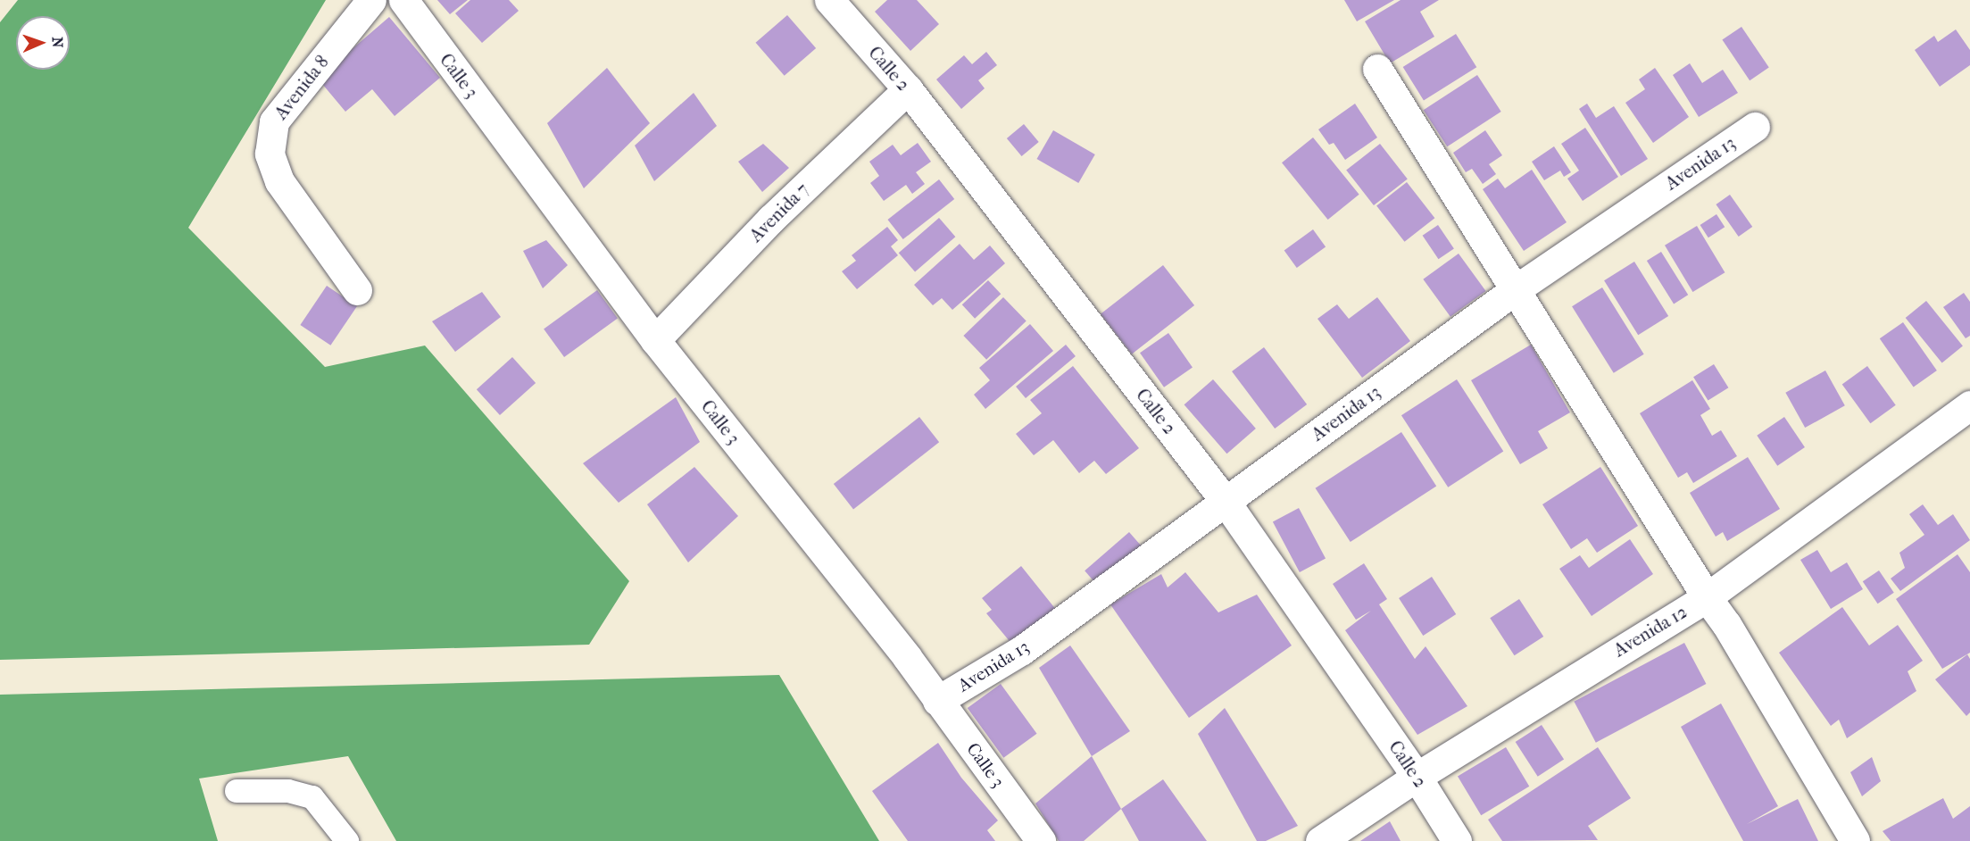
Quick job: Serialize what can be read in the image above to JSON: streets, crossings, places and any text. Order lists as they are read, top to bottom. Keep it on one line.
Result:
{"streets":{"street":["Calle 2","Calle 3","Avenida 8","Avenida 13","Avenida 7","Avenida 12"]},"crossings":[["Calle 2","Avenida 13"],["Calle 2","Avenida 7"],["Calle 2","Avenida 12"],["Calle 3","Avenida 13"],["Calle 3","Avenida 7"]],"north":"right"}
